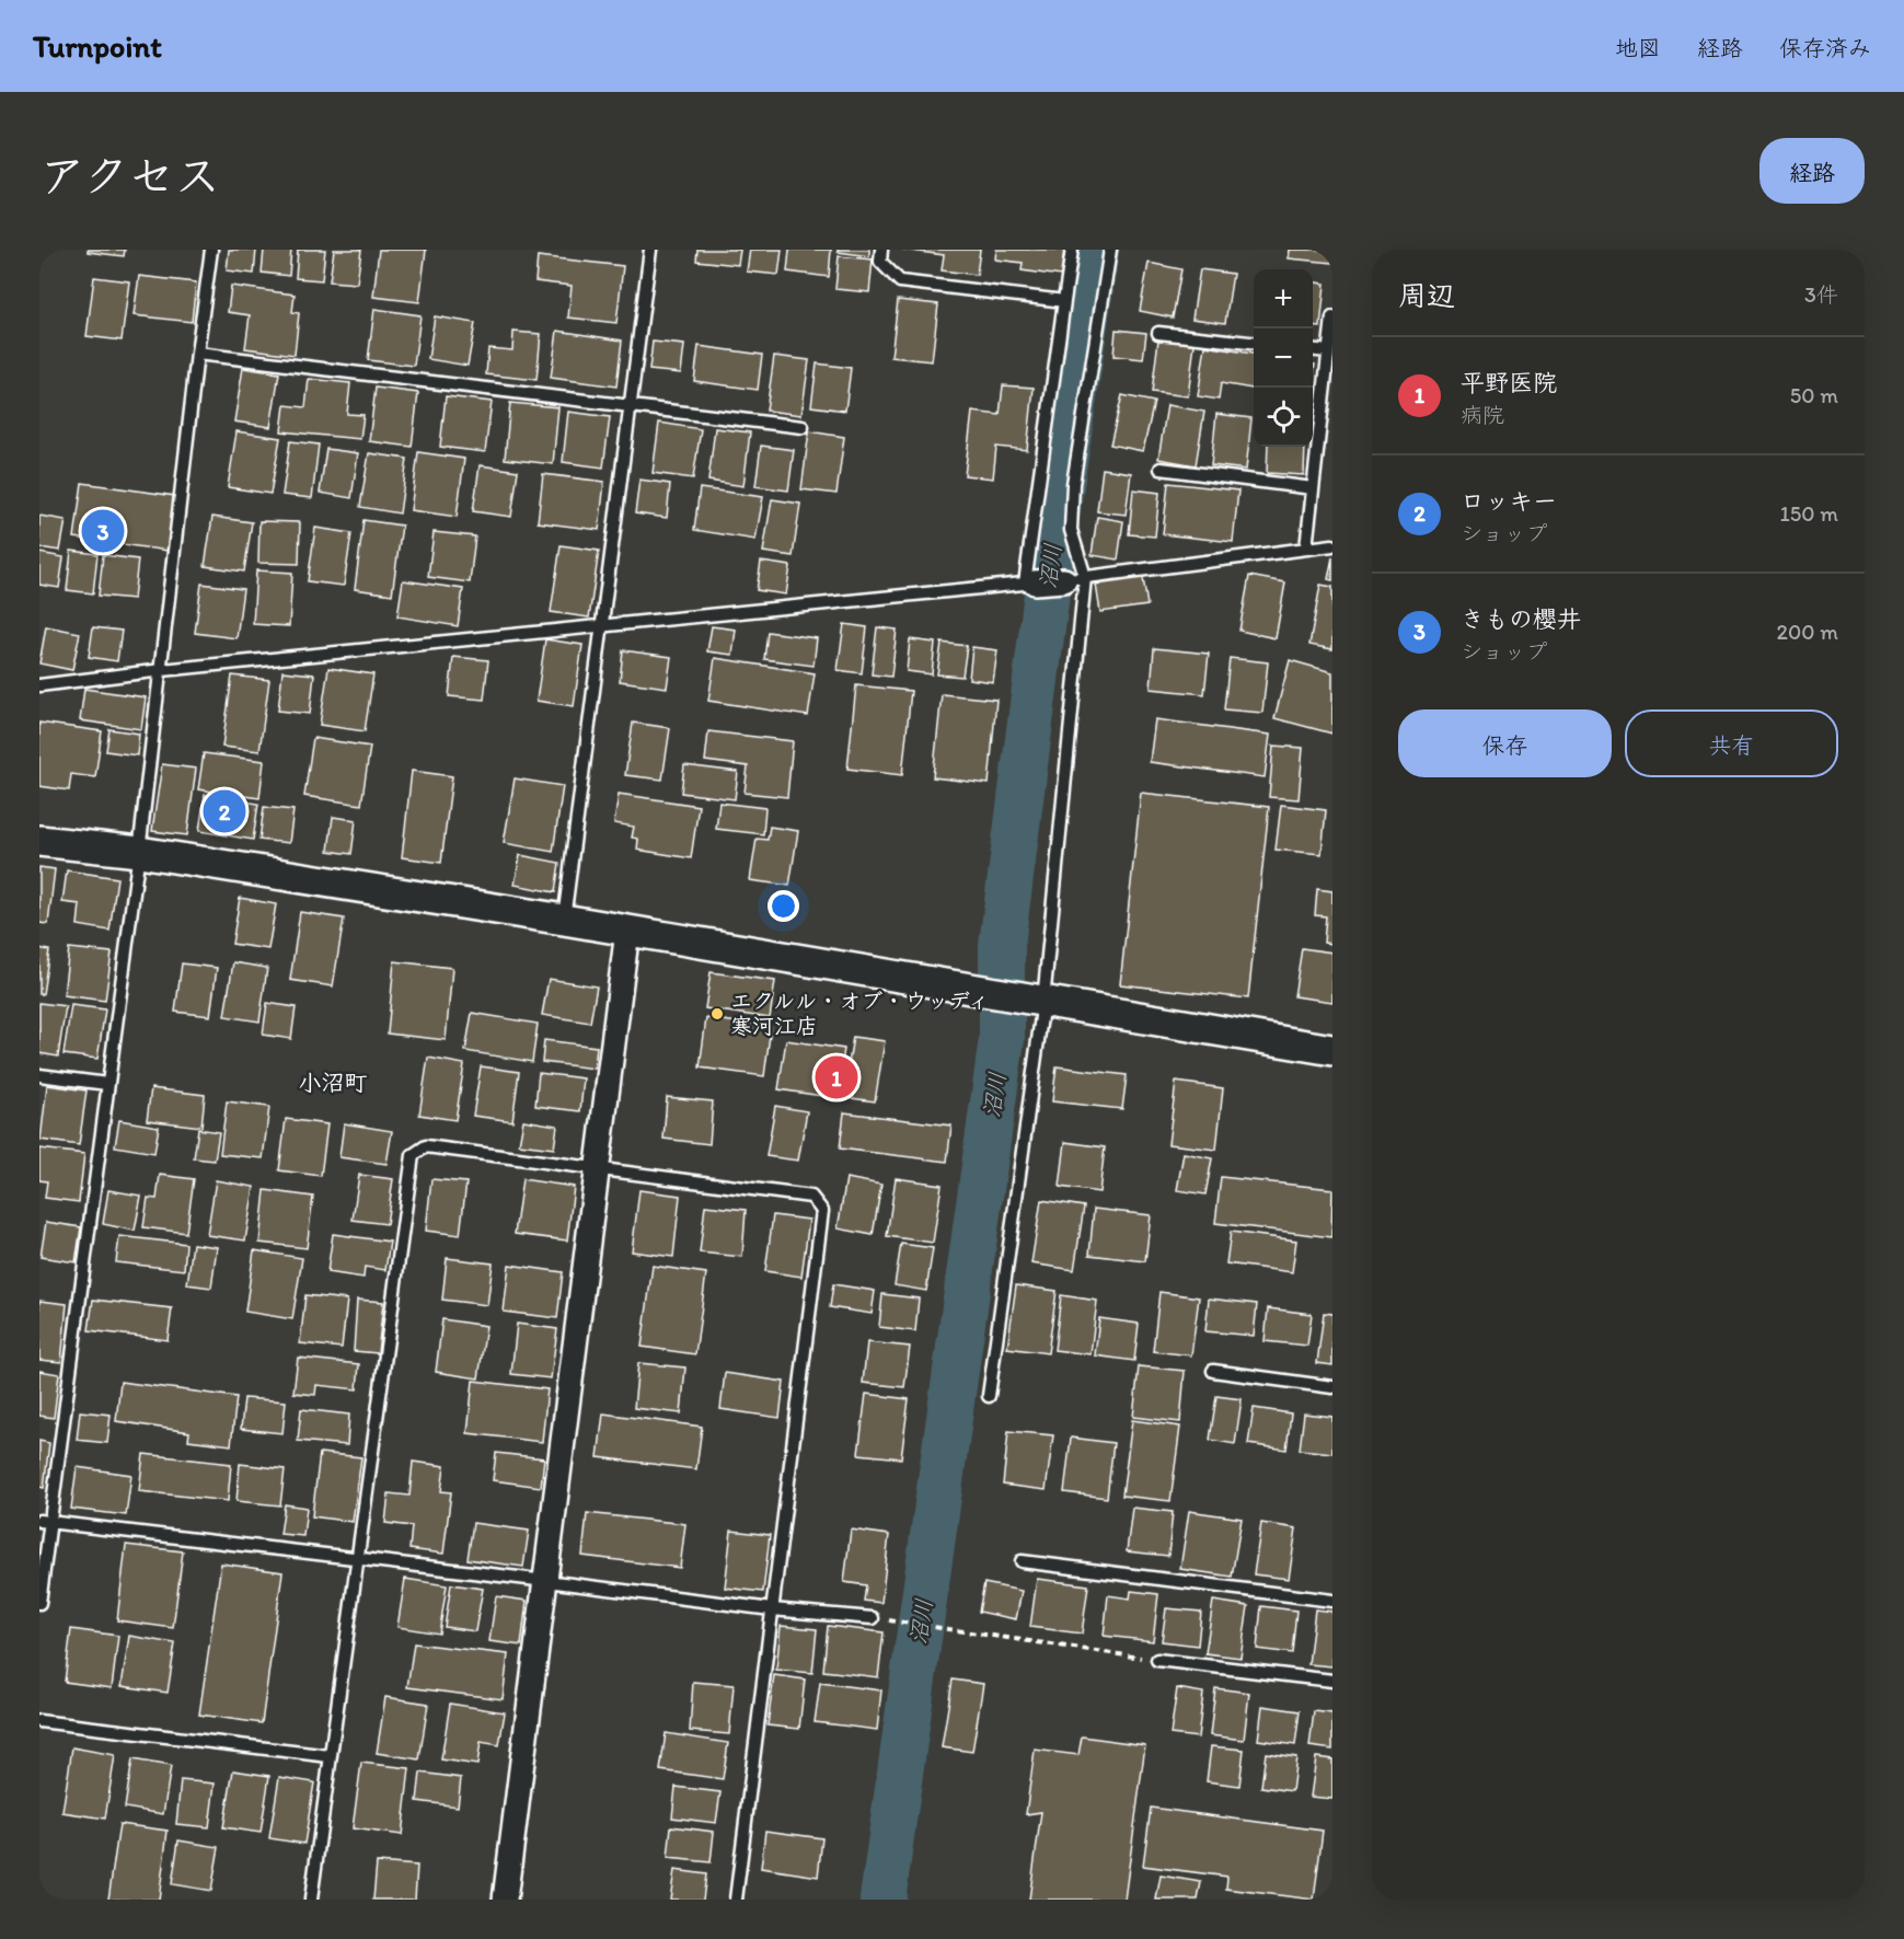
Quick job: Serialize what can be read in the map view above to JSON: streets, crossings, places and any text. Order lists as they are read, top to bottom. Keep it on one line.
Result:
{"districts":["小沼町"],"water":["沼川"],"places":["エクルル・オブ・ウッディ 寒河江店"],"page":{"header":"Turnpoint","nav":["地図","経路","保存済み"],"title":"アクセス","buttons":["経路",["保存","共有"]],"heading":["周辺","3件"],"map_buttons":["+","−"],"list":[{"mark":"1","name":"平野医院","note":"病院","value":"50 m"},{"mark":"2","name":"ロッキー","note":"ショップ","value":"150 m"},{"mark":"3","name":"きもの櫻井","note":"ショップ","value":"200 m"}],"pins":["3","2","1"]}}
